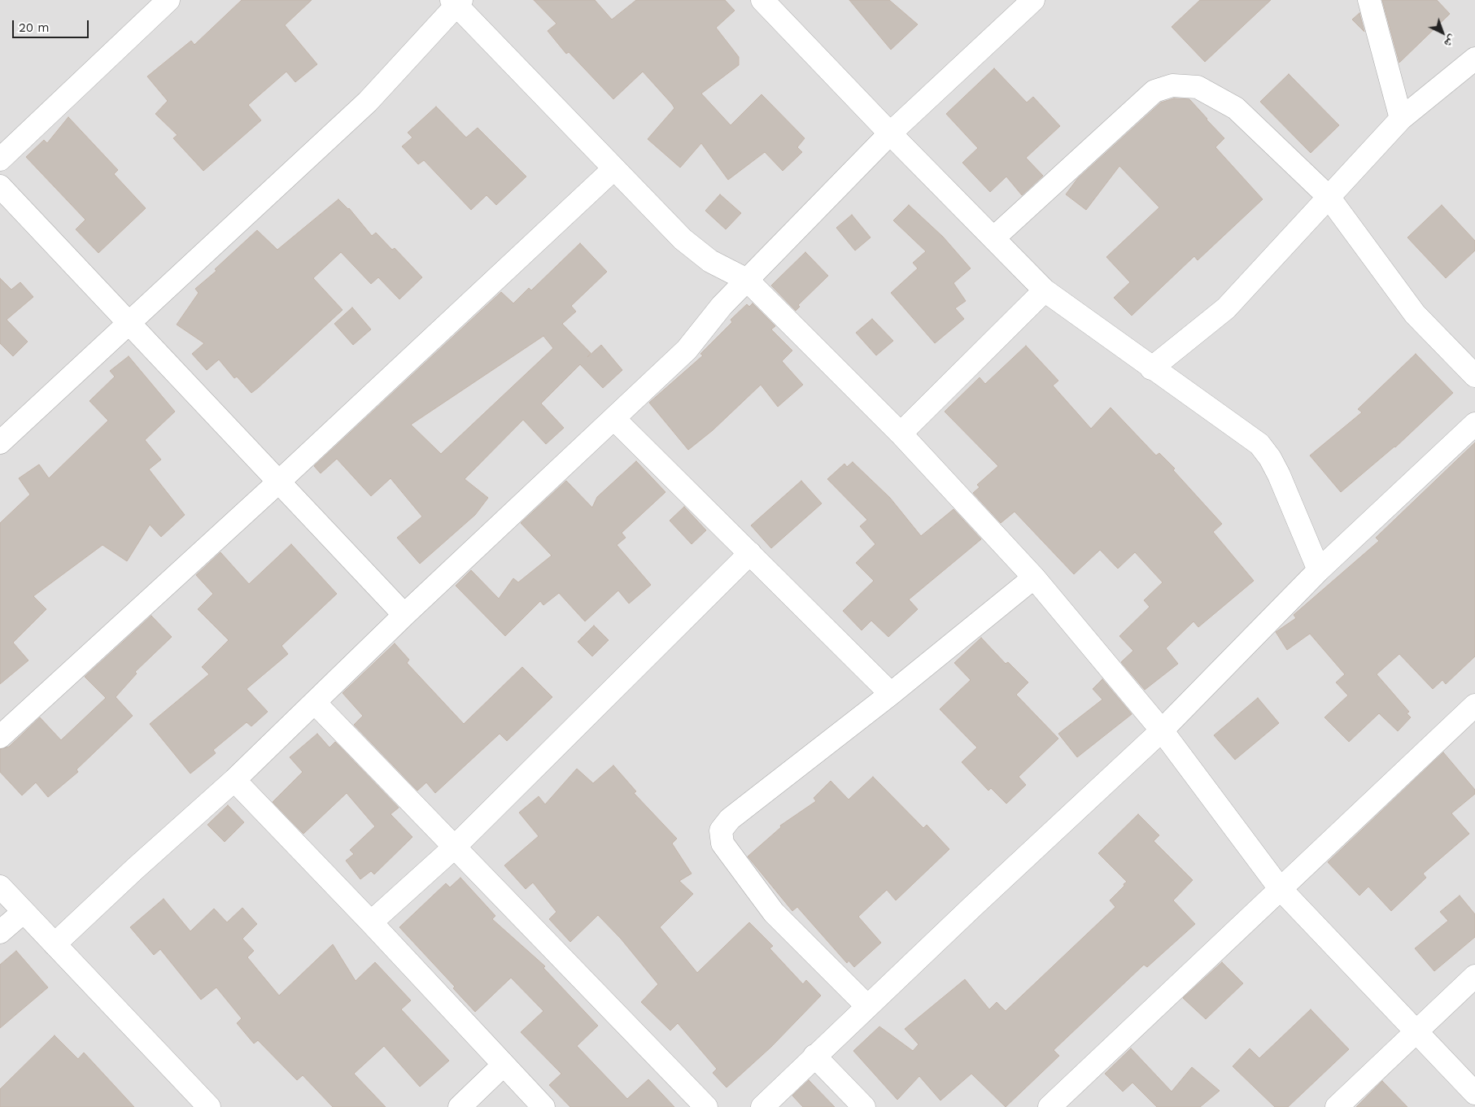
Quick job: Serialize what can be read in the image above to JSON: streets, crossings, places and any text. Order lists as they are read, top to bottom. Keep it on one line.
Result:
{"scale_bar":"20 m","north":"bottom right"}
